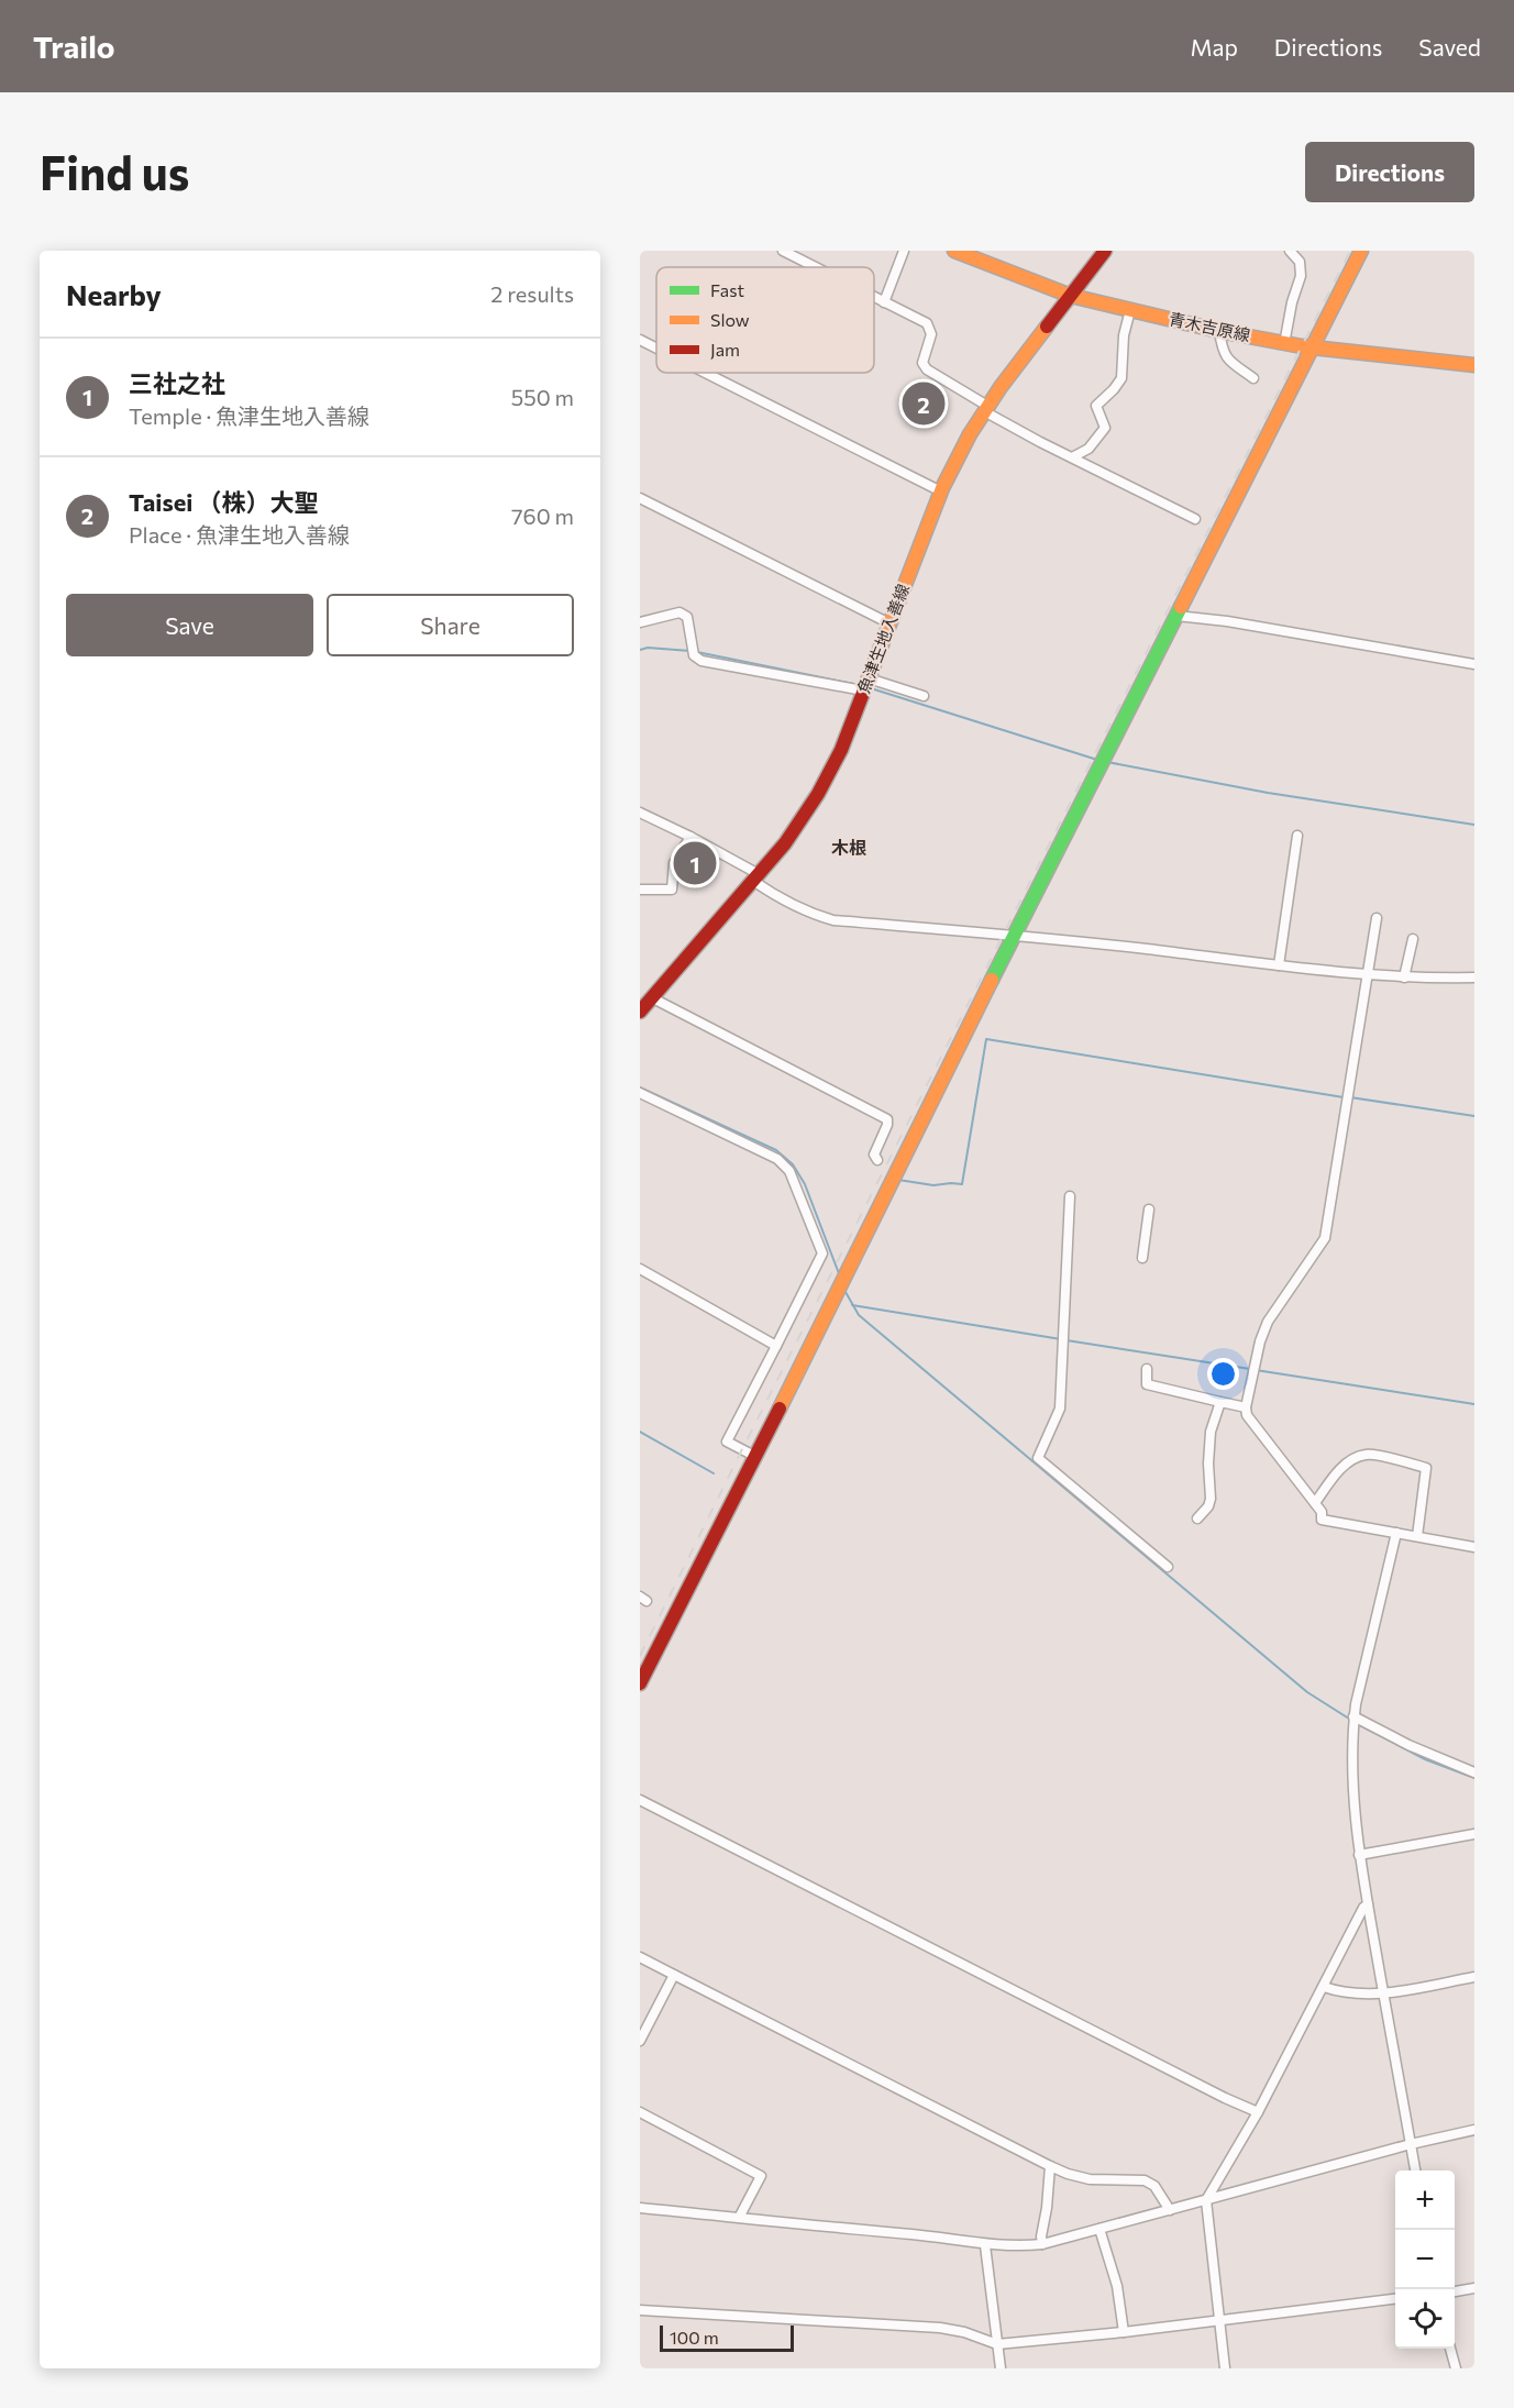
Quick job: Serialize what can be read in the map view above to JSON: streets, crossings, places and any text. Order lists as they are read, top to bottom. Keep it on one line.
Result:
{"streets":{"street":["青木吉原線","魚津生地入善線"]},"crossings":[["青木吉原線","魚津生地入善線"]],"districts":["木根"],"legend":["Fast","Slow","Jam"],"scale_bar":"100 m","page":{"header":"Trailo","nav":["Map","Directions","Saved"],"buttons":["Directions",["Save","Share"]],"title":"Find us","heading":["Nearby","2 results"],"list":[{"mark":"1","name":"三社之社","note":"Temple · 魚津生地入善線","value":"550 m"},{"mark":"2","name":"Taisei （株）大聖","note":"Place · 魚津生地入善線","value":"760 m"}],"pins":["2","1"],"map_buttons":["+","−"],"scale":"100 m"}}
